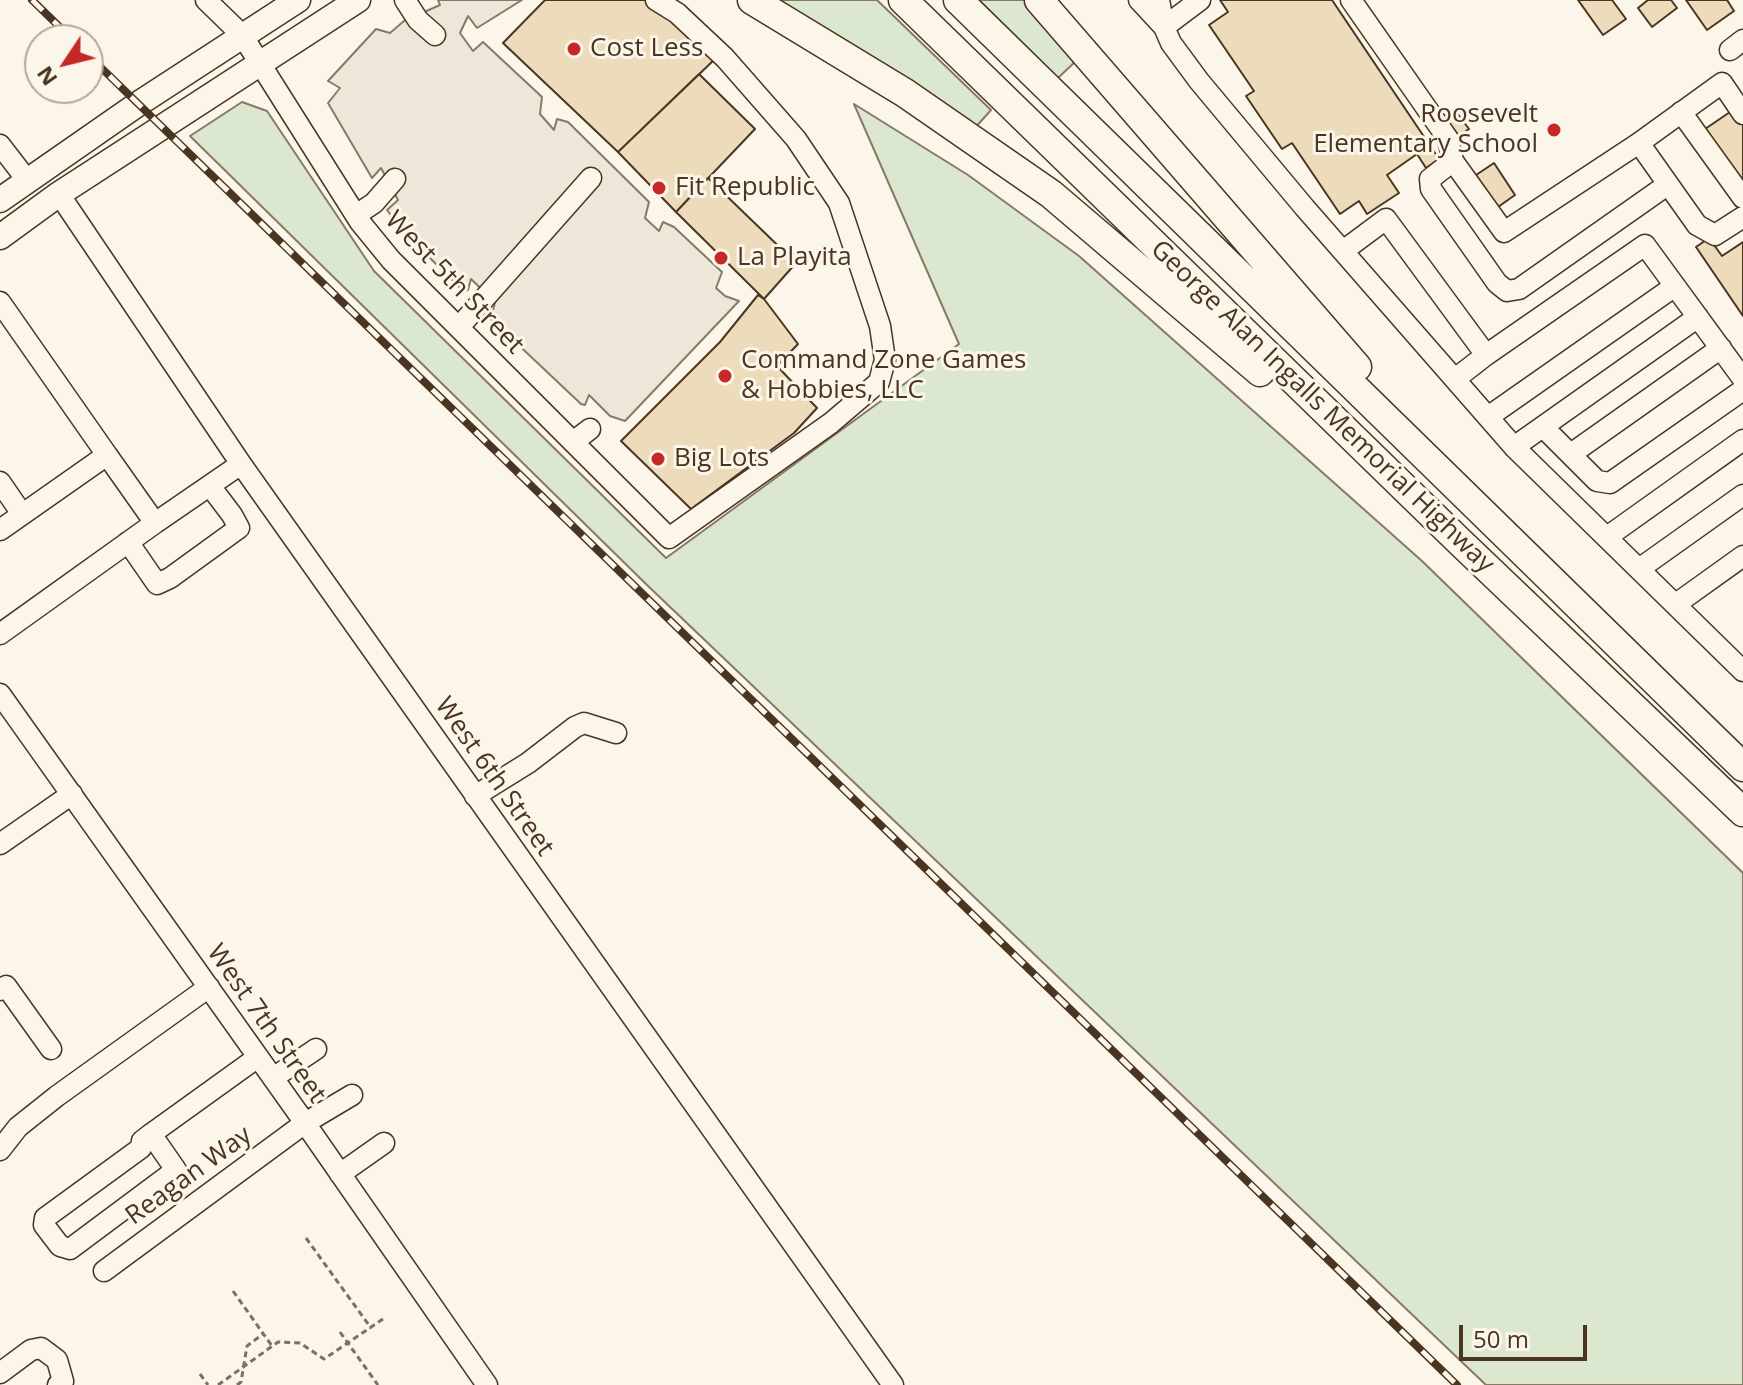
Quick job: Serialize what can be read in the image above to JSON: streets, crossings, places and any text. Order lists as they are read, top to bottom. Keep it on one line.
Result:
{"streets":{"highway":["George Alan Ingalls Memorial Highway"],"street":["West 5th Street","West 6th Street","West 7th Street","Reagan Way"]},"crossings":[["West 7th Street","Reagan Way"]],"places":["Cost Less","Roosevelt Elementary School","Fit Republic","La Playita","Command Zone Games & Hobbies, LLC","Big Lots"],"scale_bar":"50 m","north":"bottom left"}
